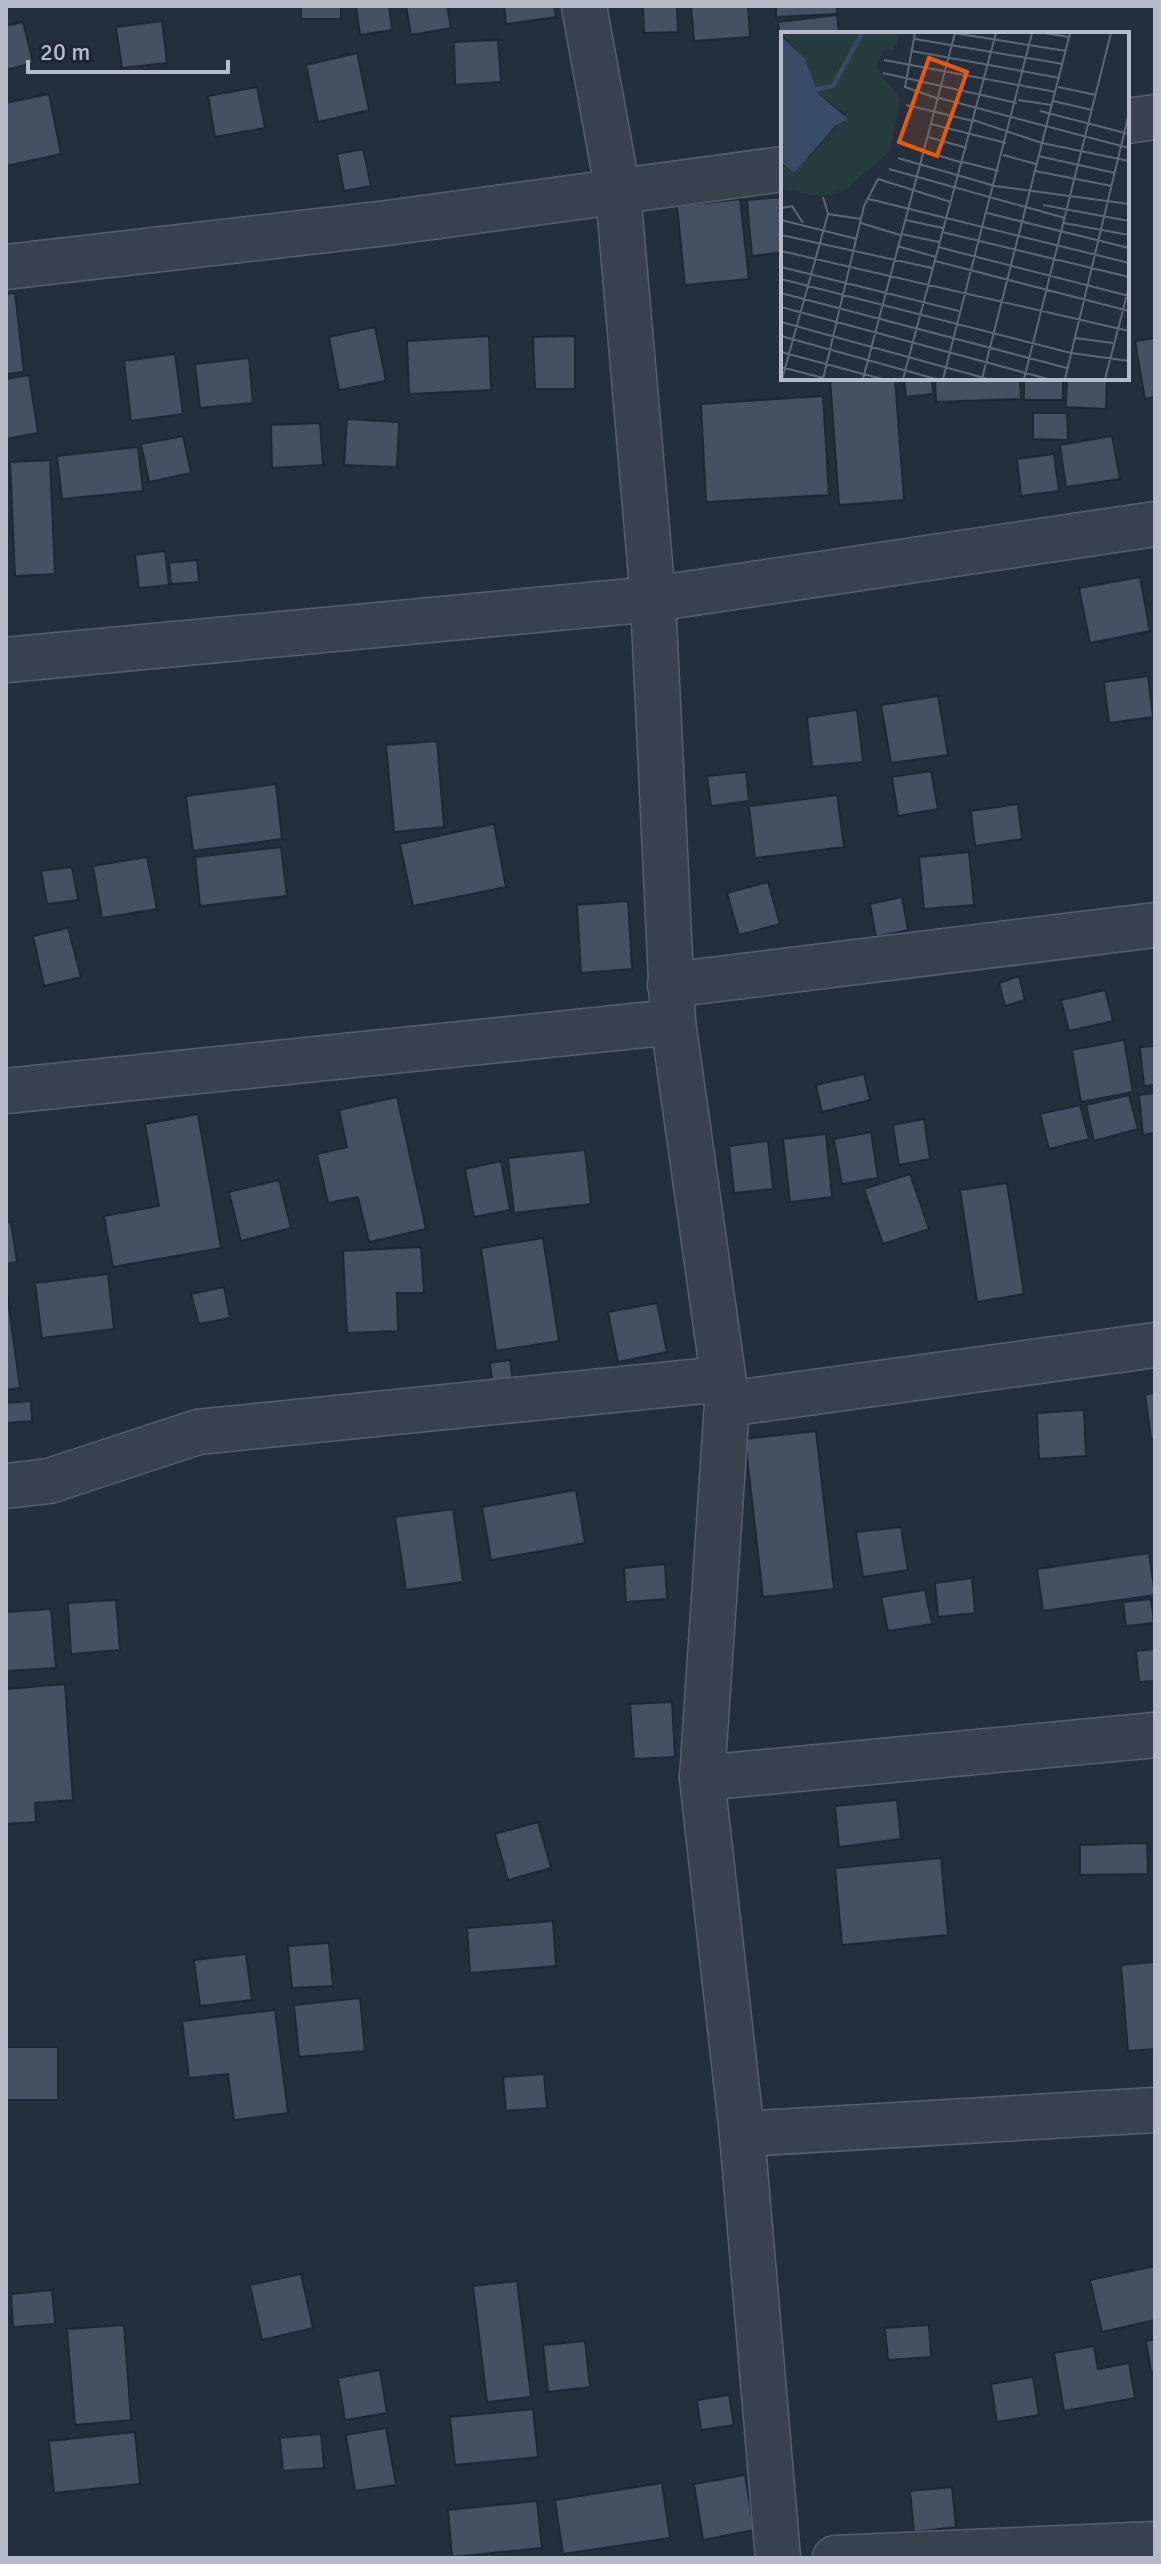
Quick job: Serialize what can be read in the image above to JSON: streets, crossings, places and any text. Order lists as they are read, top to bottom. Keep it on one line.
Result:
{"scale_bar":"20 m"}
